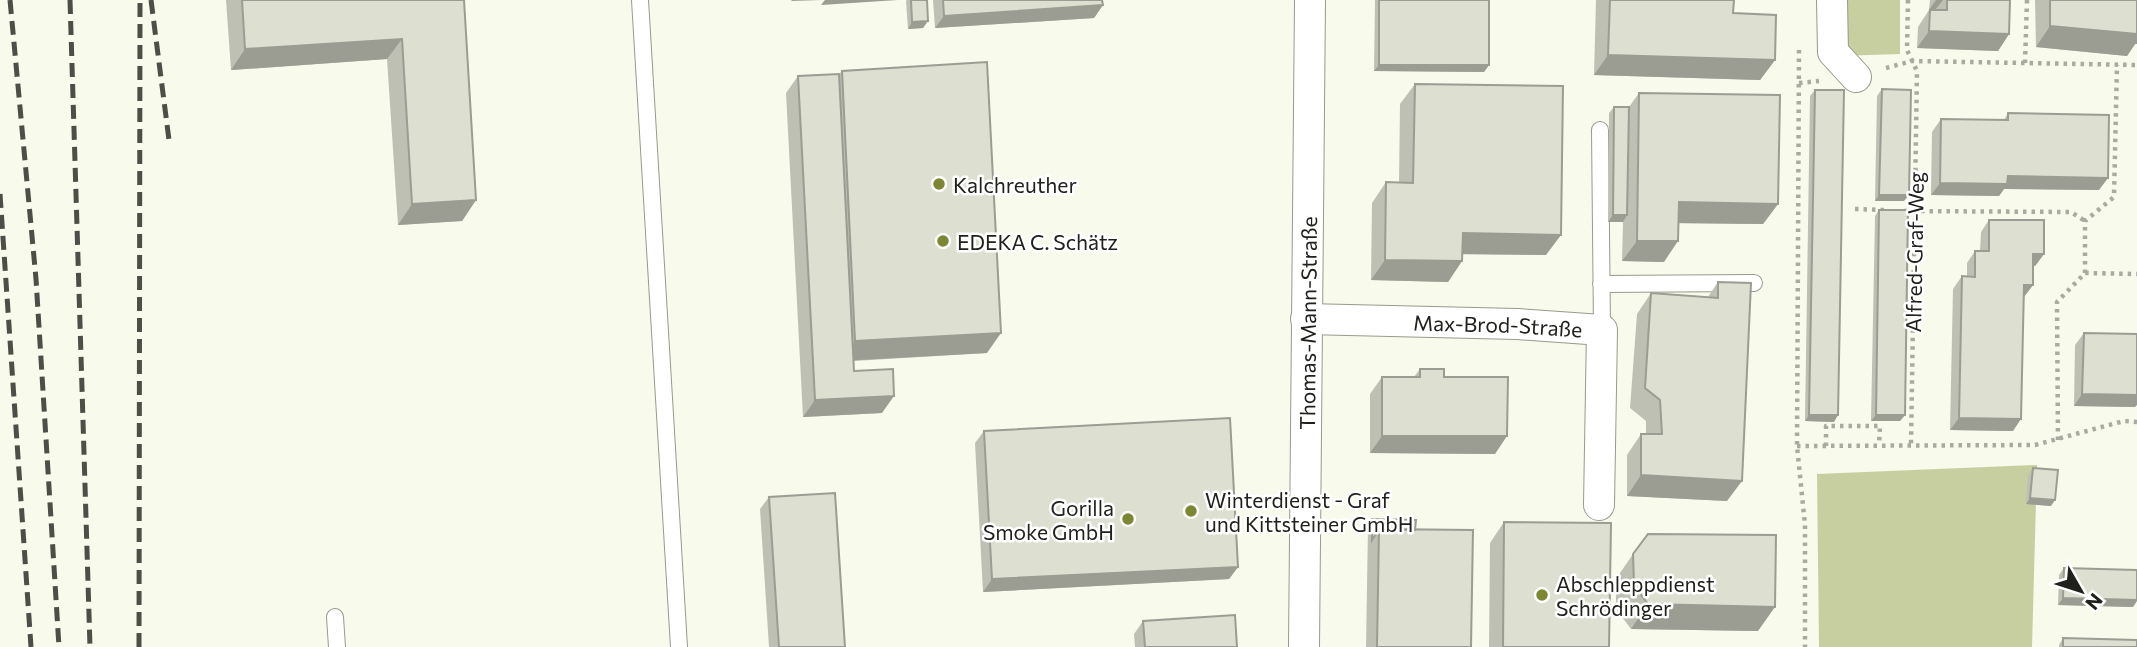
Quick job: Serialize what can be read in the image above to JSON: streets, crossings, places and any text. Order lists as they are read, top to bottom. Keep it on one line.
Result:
{"streets":{"street":["Thomas-Mann-Straße","Max-Brod-Straße"],"path":["Alfred-Graf-Weg"]},"crossings":[["Thomas-Mann-Straße","Max-Brod-Straße"]],"places":["Kalchreuther","EDEKA C. Schätz","Winterdienst - Graf und Kittsteiner GmbH","Gorilla Smoke GmbH","Abschleppdienst Schrödinger"],"north":"bottom right"}
